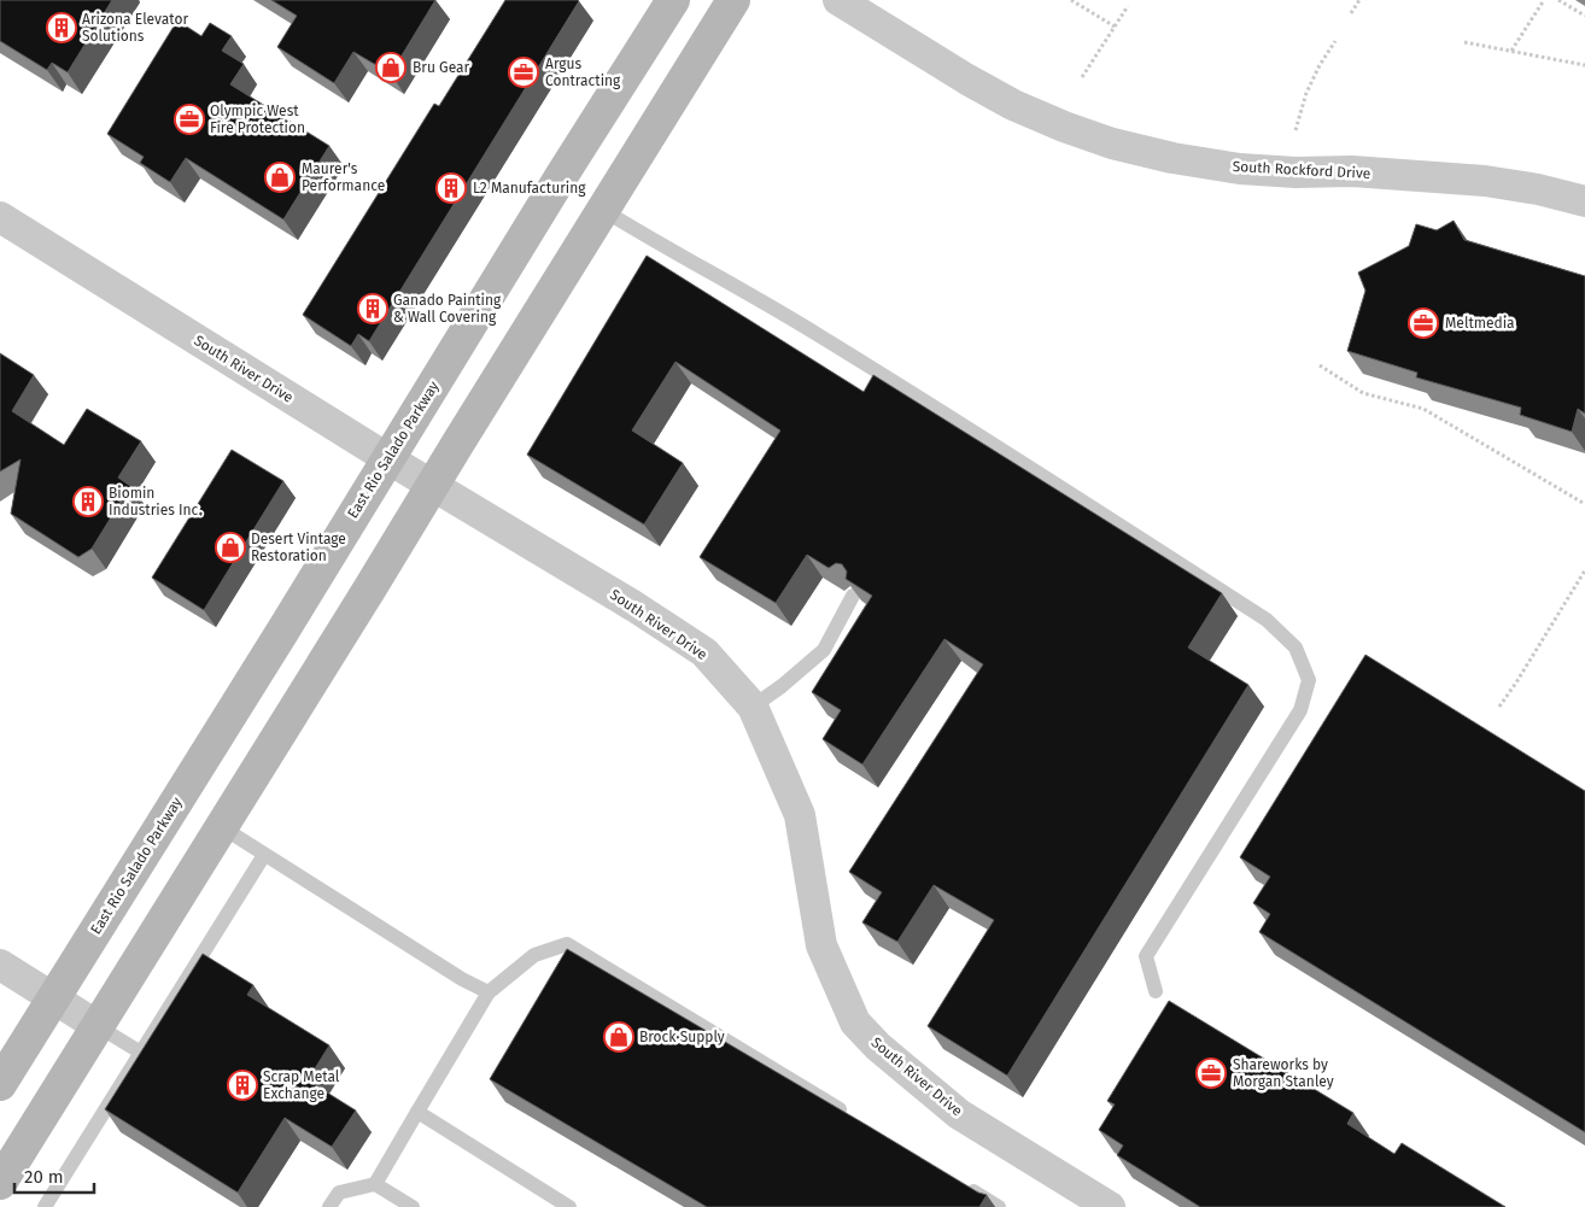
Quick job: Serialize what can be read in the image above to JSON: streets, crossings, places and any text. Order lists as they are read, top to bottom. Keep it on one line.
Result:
{"streets":{"main road":["East Rio Salado Parkway"],"street":["South Rockford Drive","South River Drive"]},"crossings":[["South River Drive","East Rio Salado Parkway"]],"places":{"building":["Arizona Elevator Solutions","L2 Manufacturing","Ganado Painting & Wall Covering","Biomin Industries Inc.","Scrap Metal Exchange"],"shop":["Bru Gear","Maurer's Performance","Desert Vintage Restoration","Brock Supply"],"office":["Argus Contracting","Olympic West Fire Protection","Meltmedia","Shareworks by Morgan Stanley"]},"scale_bar":"20 m"}
